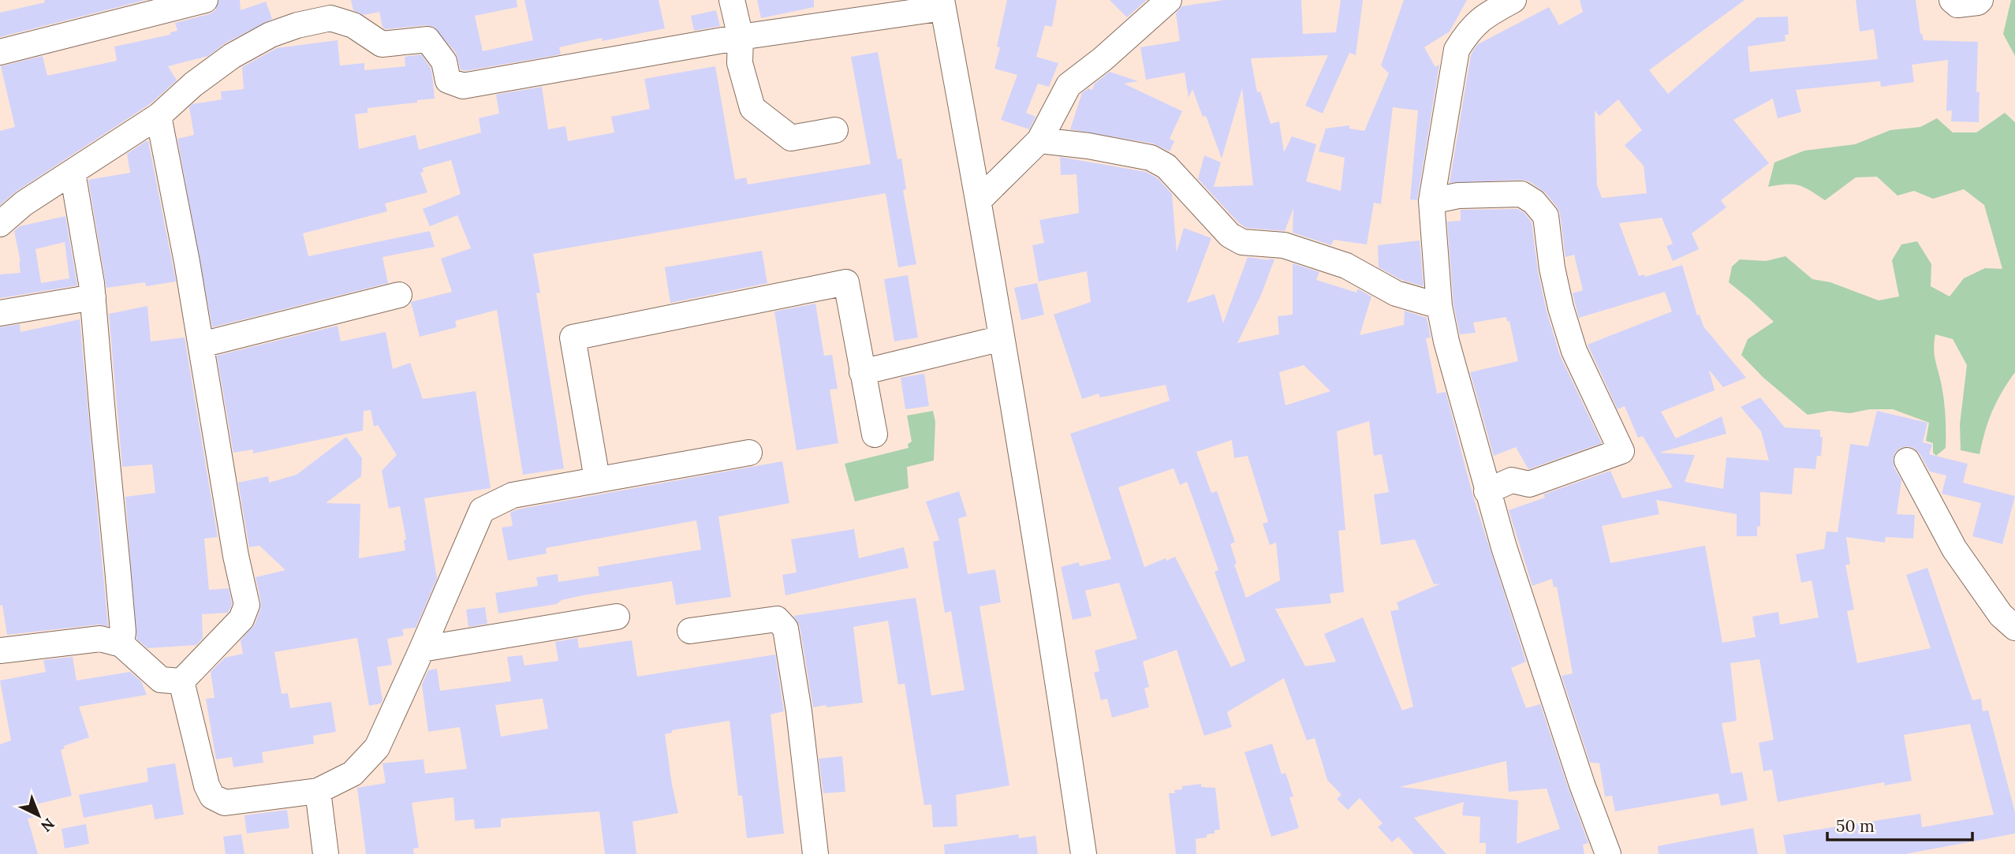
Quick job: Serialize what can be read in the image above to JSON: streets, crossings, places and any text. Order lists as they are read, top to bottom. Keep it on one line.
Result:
{"scale_bar":"50 m","north":"bottom right"}
